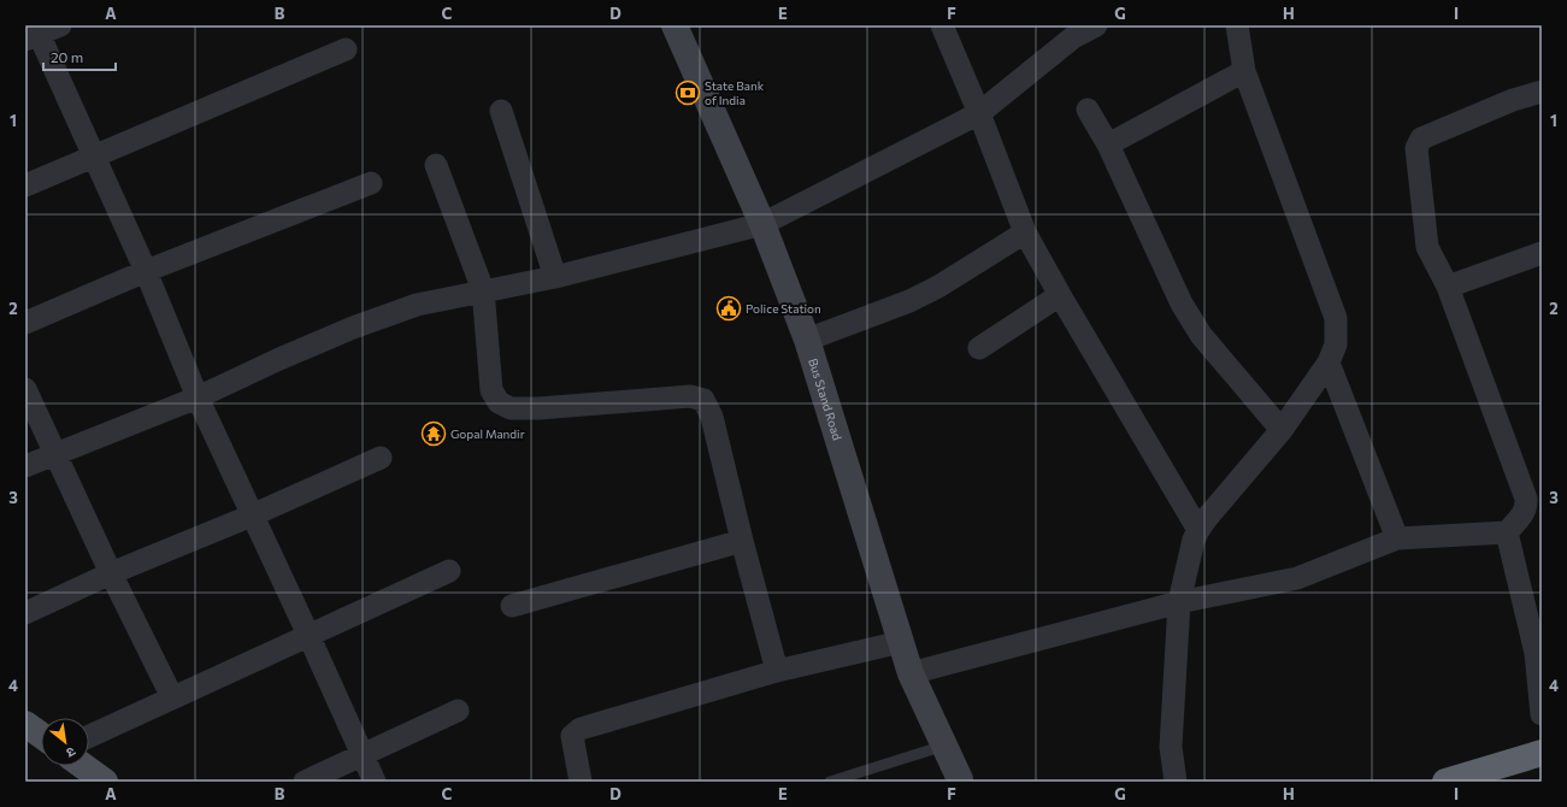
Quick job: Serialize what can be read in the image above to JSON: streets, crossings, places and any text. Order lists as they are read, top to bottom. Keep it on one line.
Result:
{"streets":{"main road":["Bus Stand Road"]},"places":{"bank":["State Bank of India"],"public building":["Police Station"],"temple":["Gopal Mandir"]},"scale_bar":"20 m","north":"bottom right","grid":{"columns":["A","B","C","D","E","F","G","H","I"],"rows":["1","2","3","4"]}}
